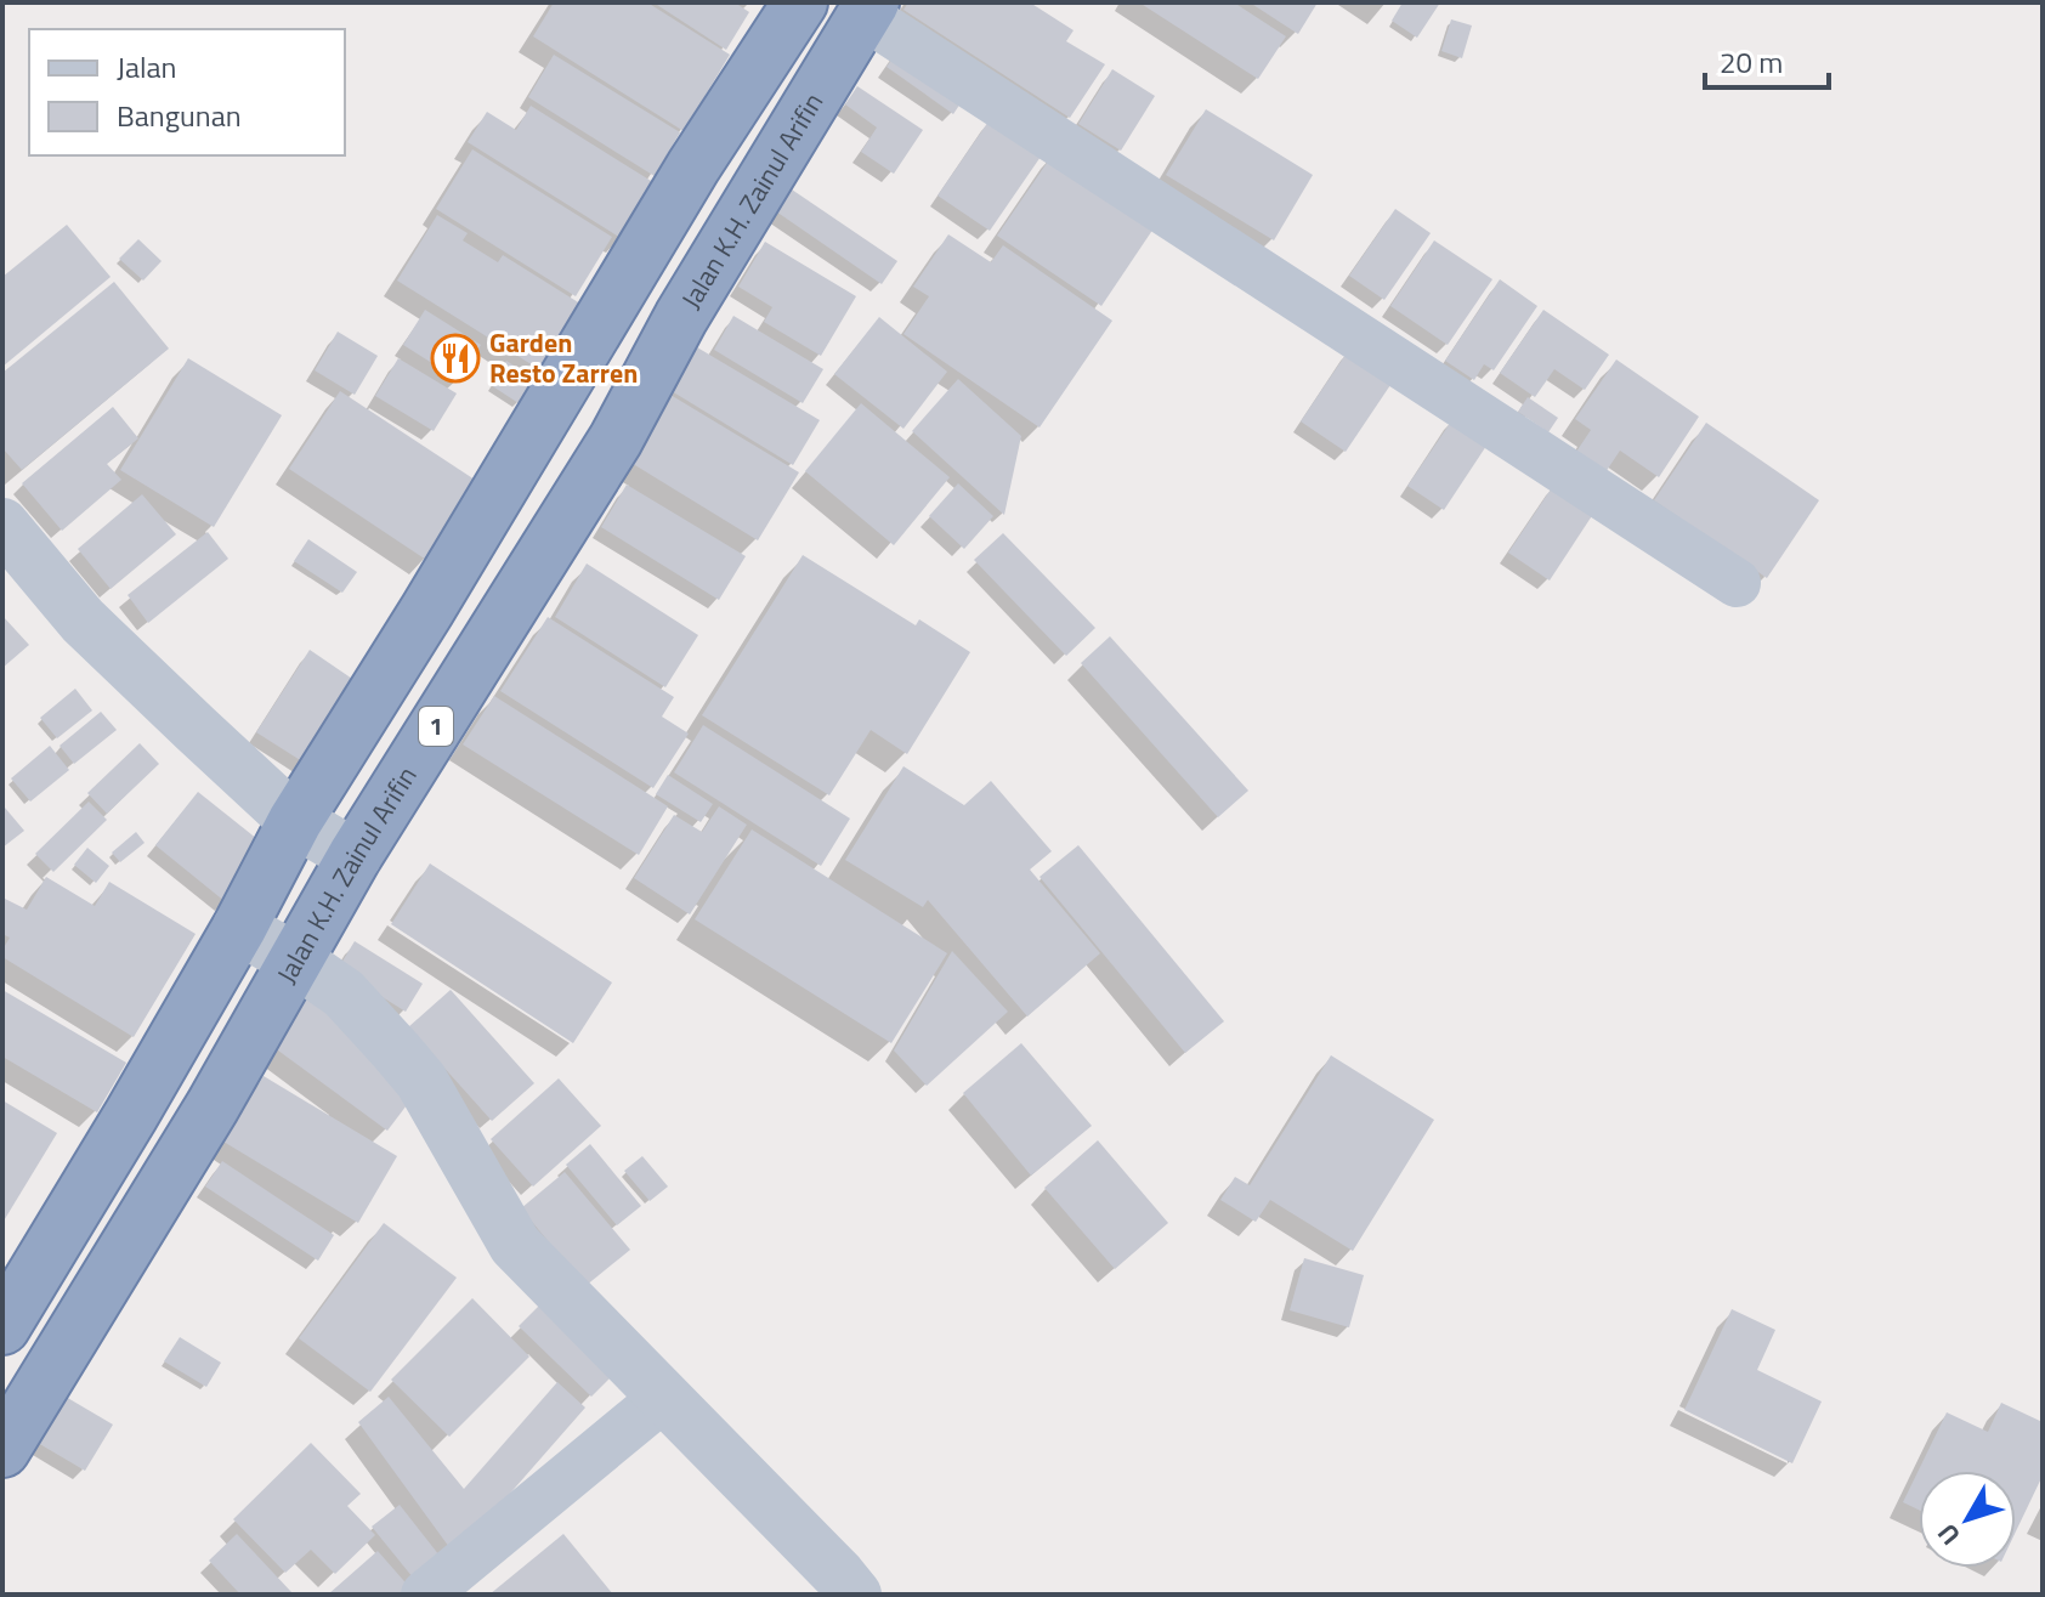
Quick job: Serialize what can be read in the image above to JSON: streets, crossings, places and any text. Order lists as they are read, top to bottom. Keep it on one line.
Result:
{"streets":{"highway":["Jalan K.H. Zainul Arifin","1"]},"places":{"restaurant":["Garden Resto Zarren"]},"legend":["Jalan","Bangunan"],"scale_bar":"20 m","north":"bottom left"}
